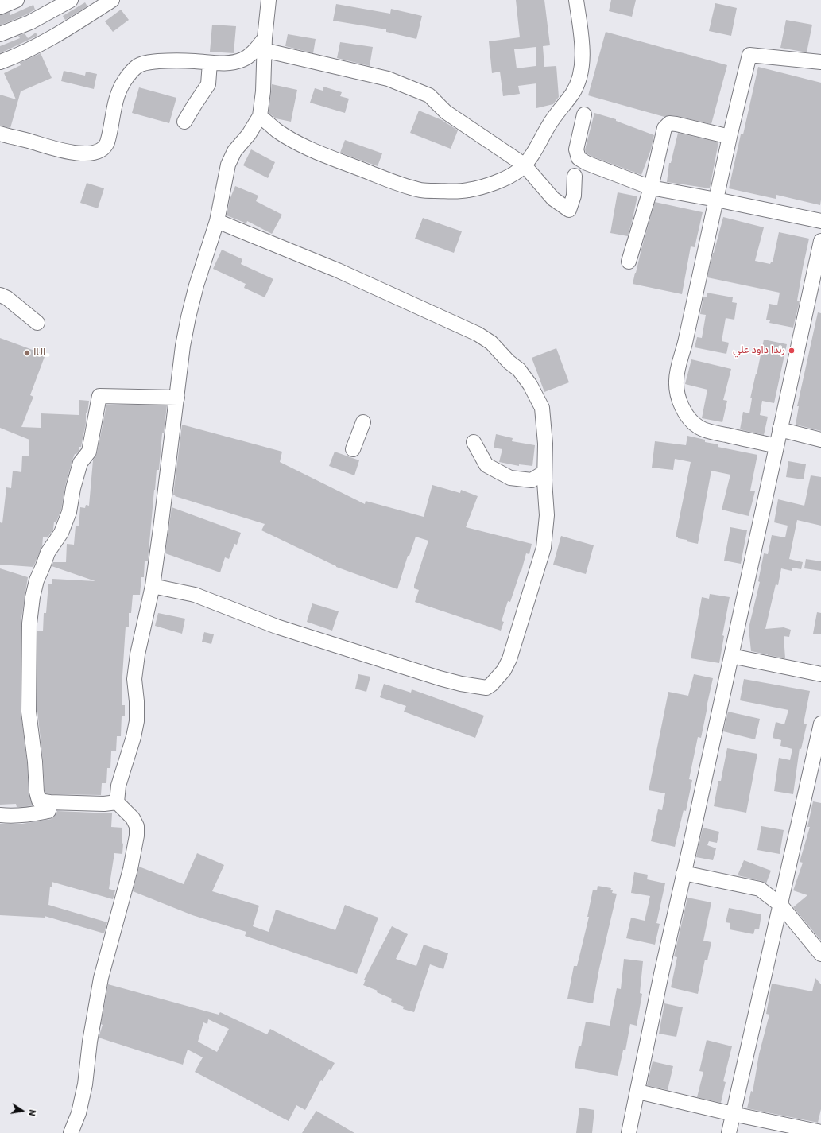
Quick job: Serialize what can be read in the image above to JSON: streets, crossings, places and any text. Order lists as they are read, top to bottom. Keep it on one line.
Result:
{"places":["رندا داود علي","IUL"],"north":"right"}
